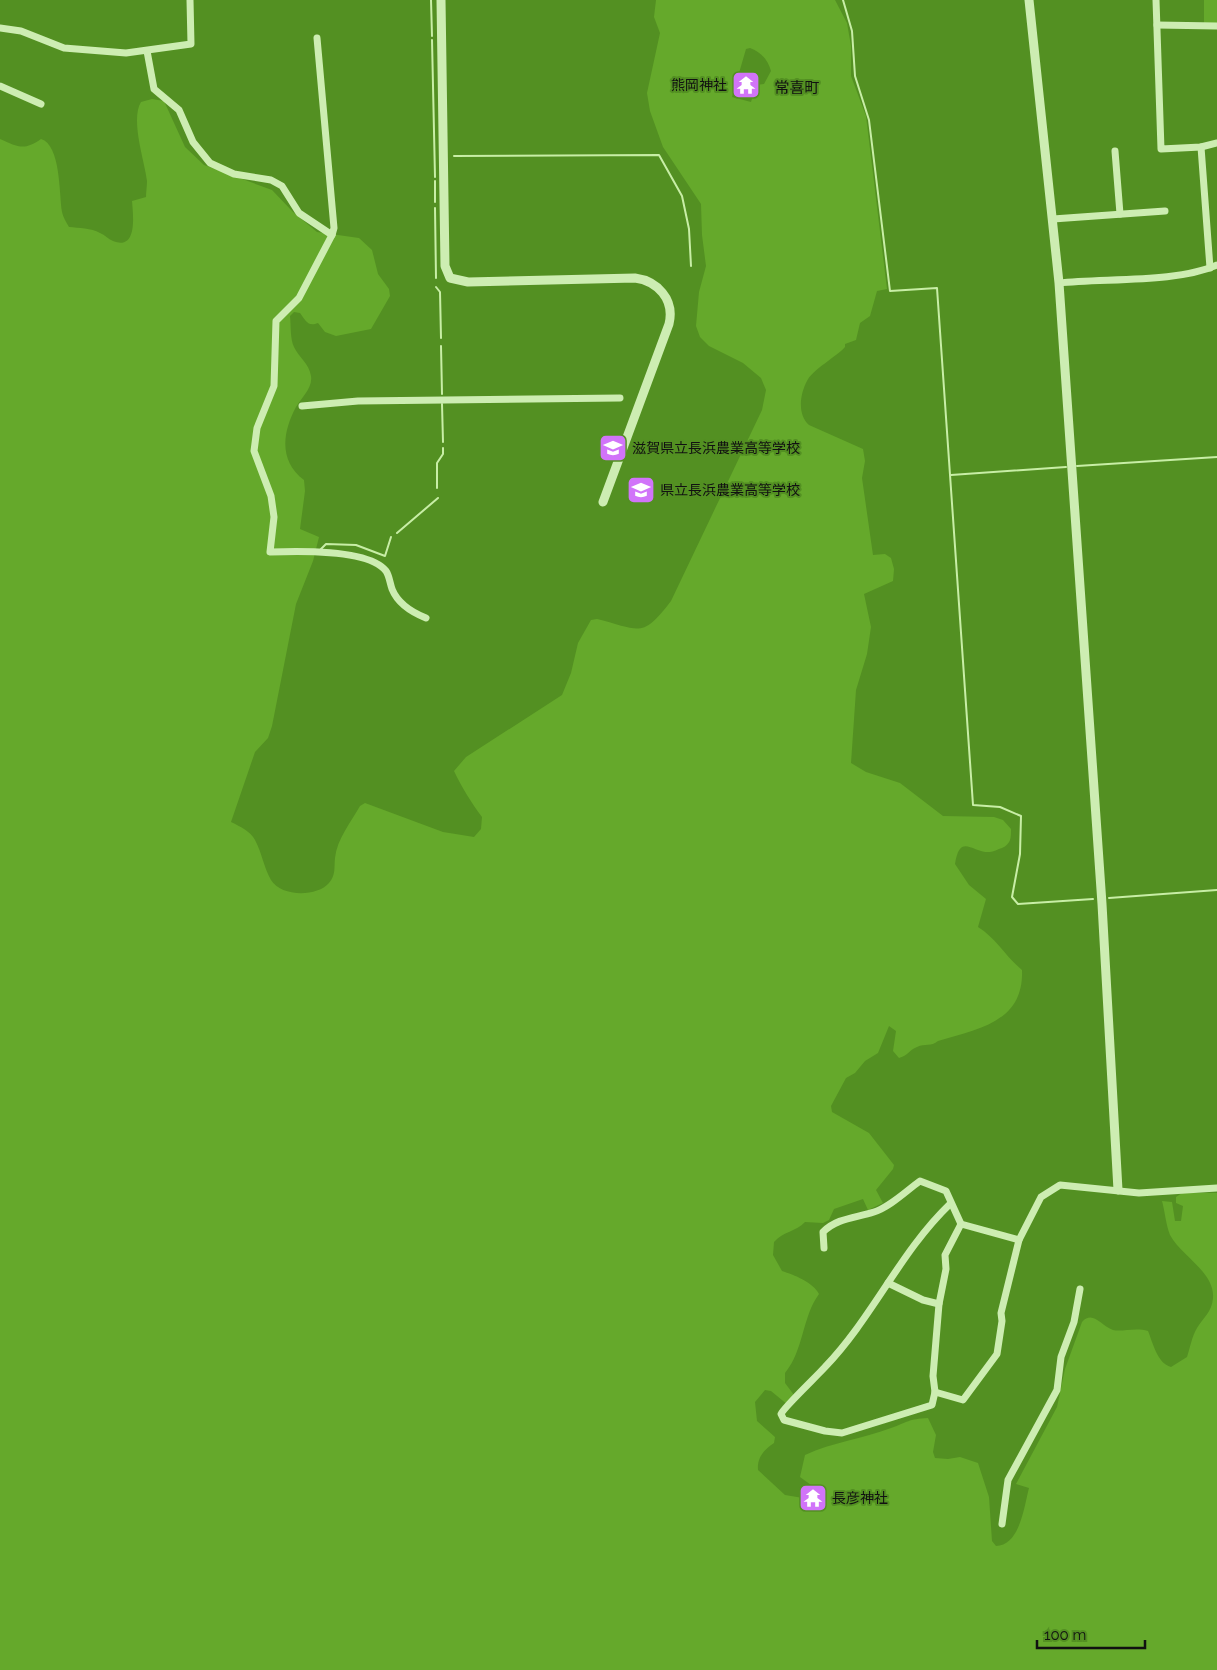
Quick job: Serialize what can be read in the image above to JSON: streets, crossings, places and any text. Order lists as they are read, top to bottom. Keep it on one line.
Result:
{"districts":["常喜町"],"places":{"temple":["熊岡神社","長彦神社"],"school or university":["滋賀県立長浜農業高等学校","県立長浜農業高等学校"]},"scale_bar":"100 m"}
